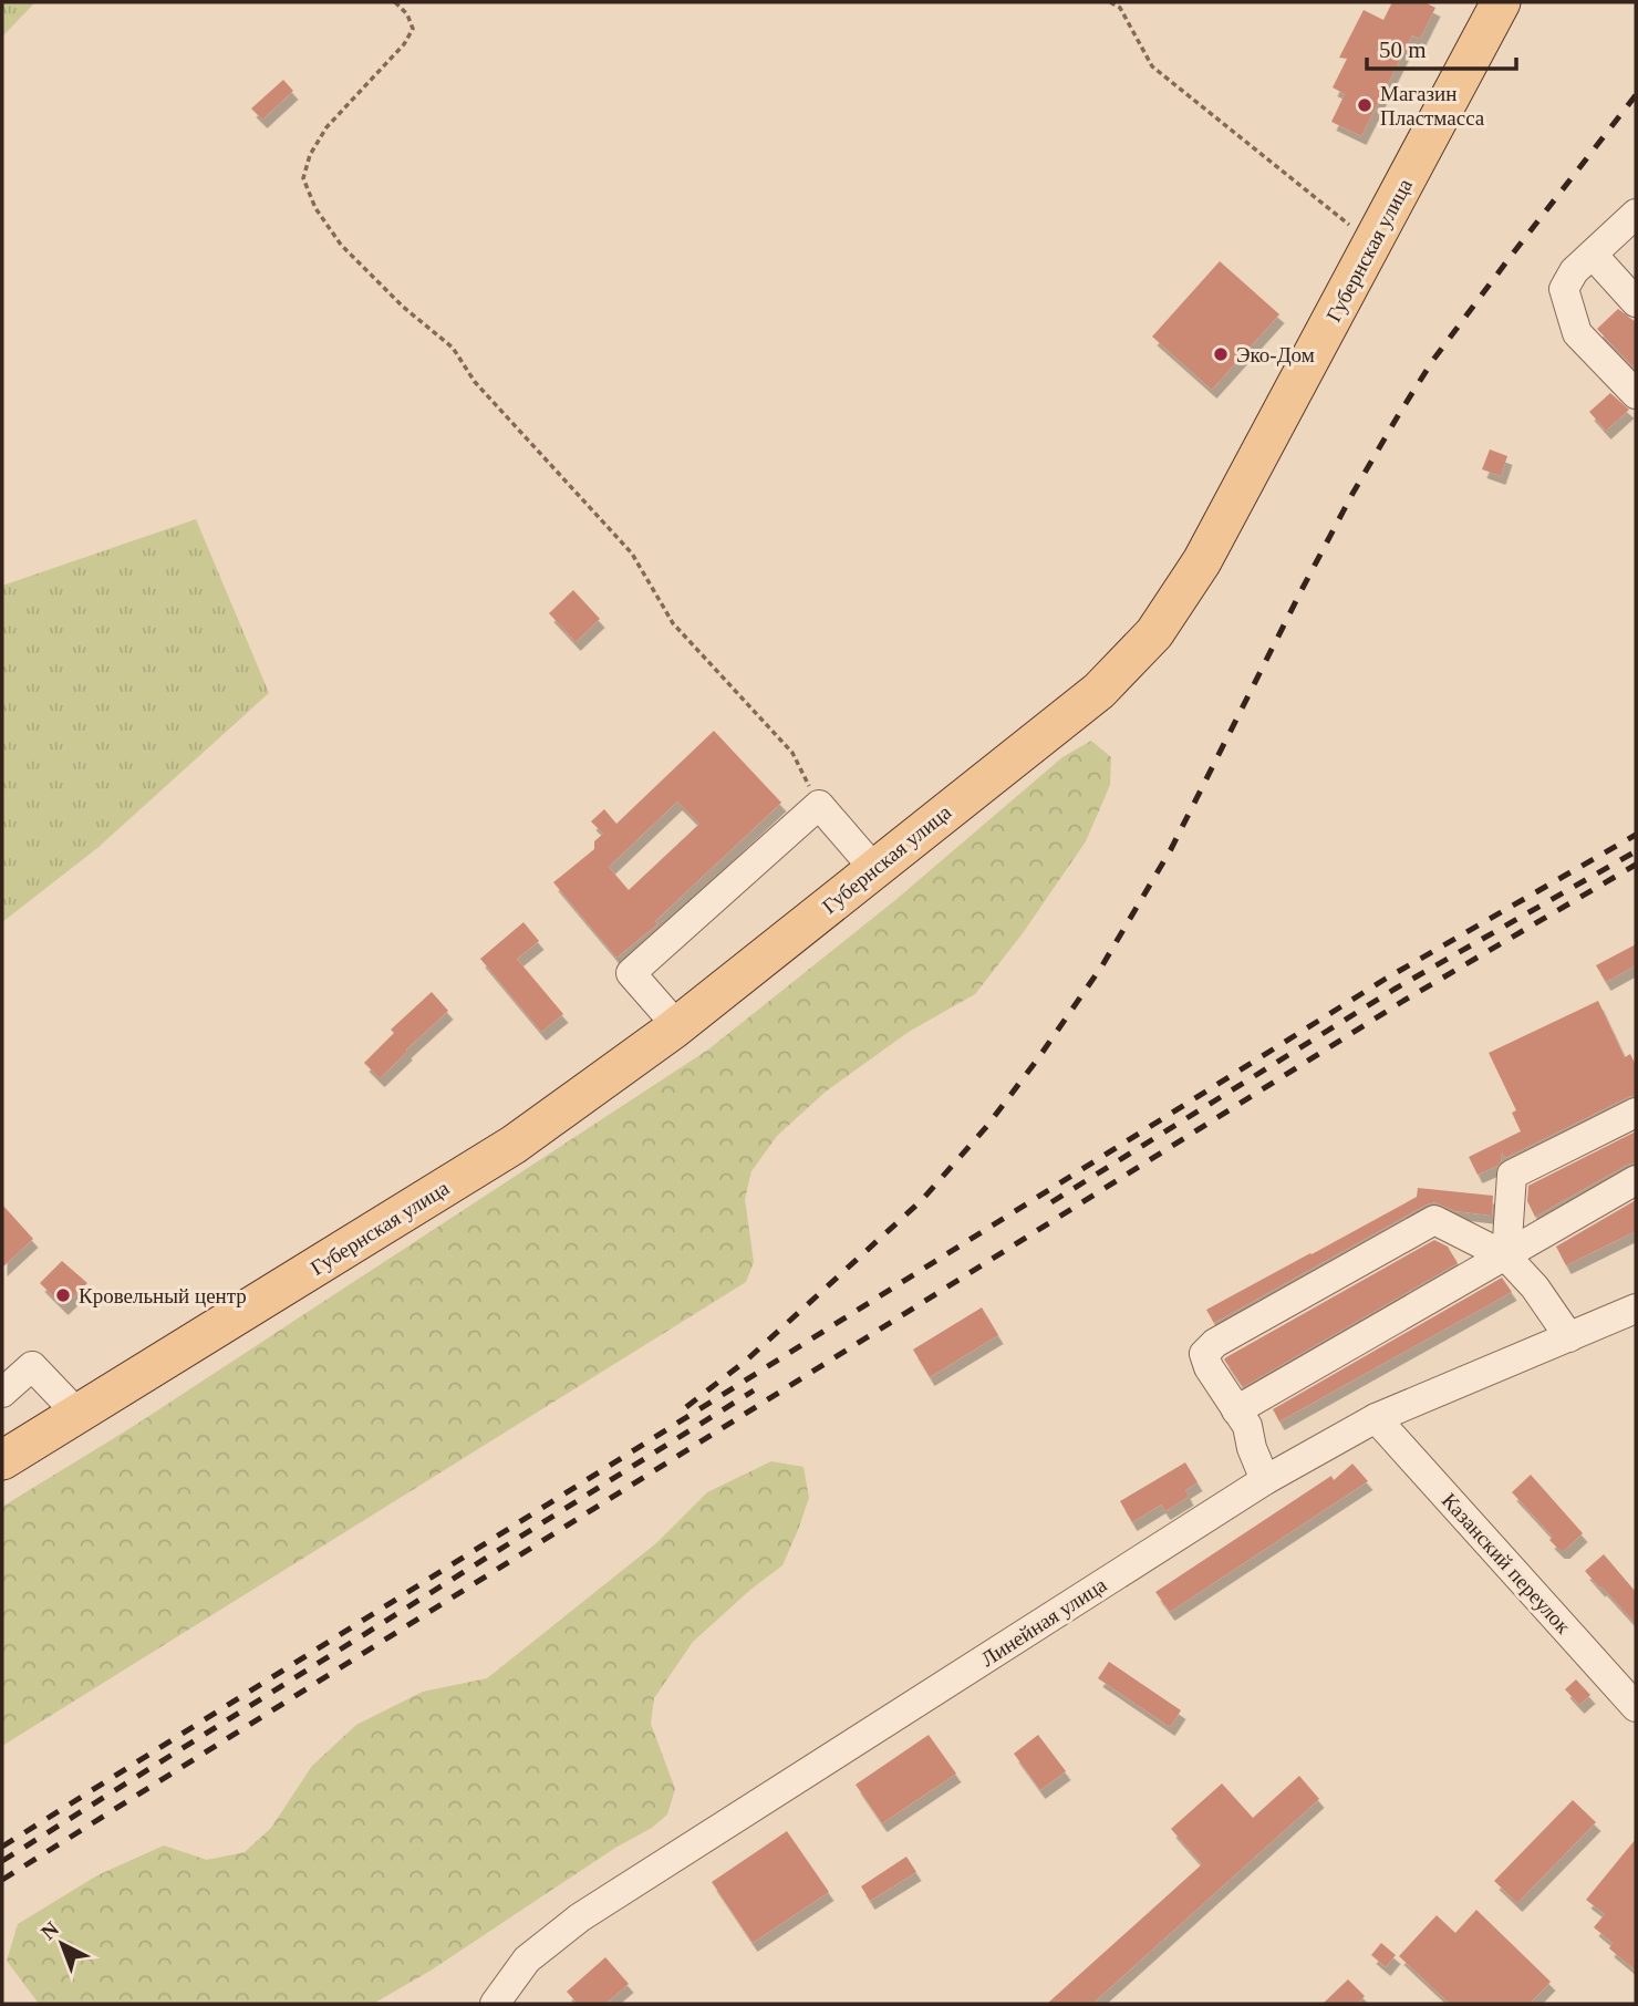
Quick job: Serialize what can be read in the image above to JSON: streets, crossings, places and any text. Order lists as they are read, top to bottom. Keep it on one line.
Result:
{"streets":{"main road":["Губернская улица"],"street":["Казанский переулок","Линейная улица"]},"crossings":[["Казанский переулок","Линейная улица"]],"places":["Магазин Пластмасса","Эко-Дом","Кровельный центр"],"scale_bar":"50 m","north":"top left"}
